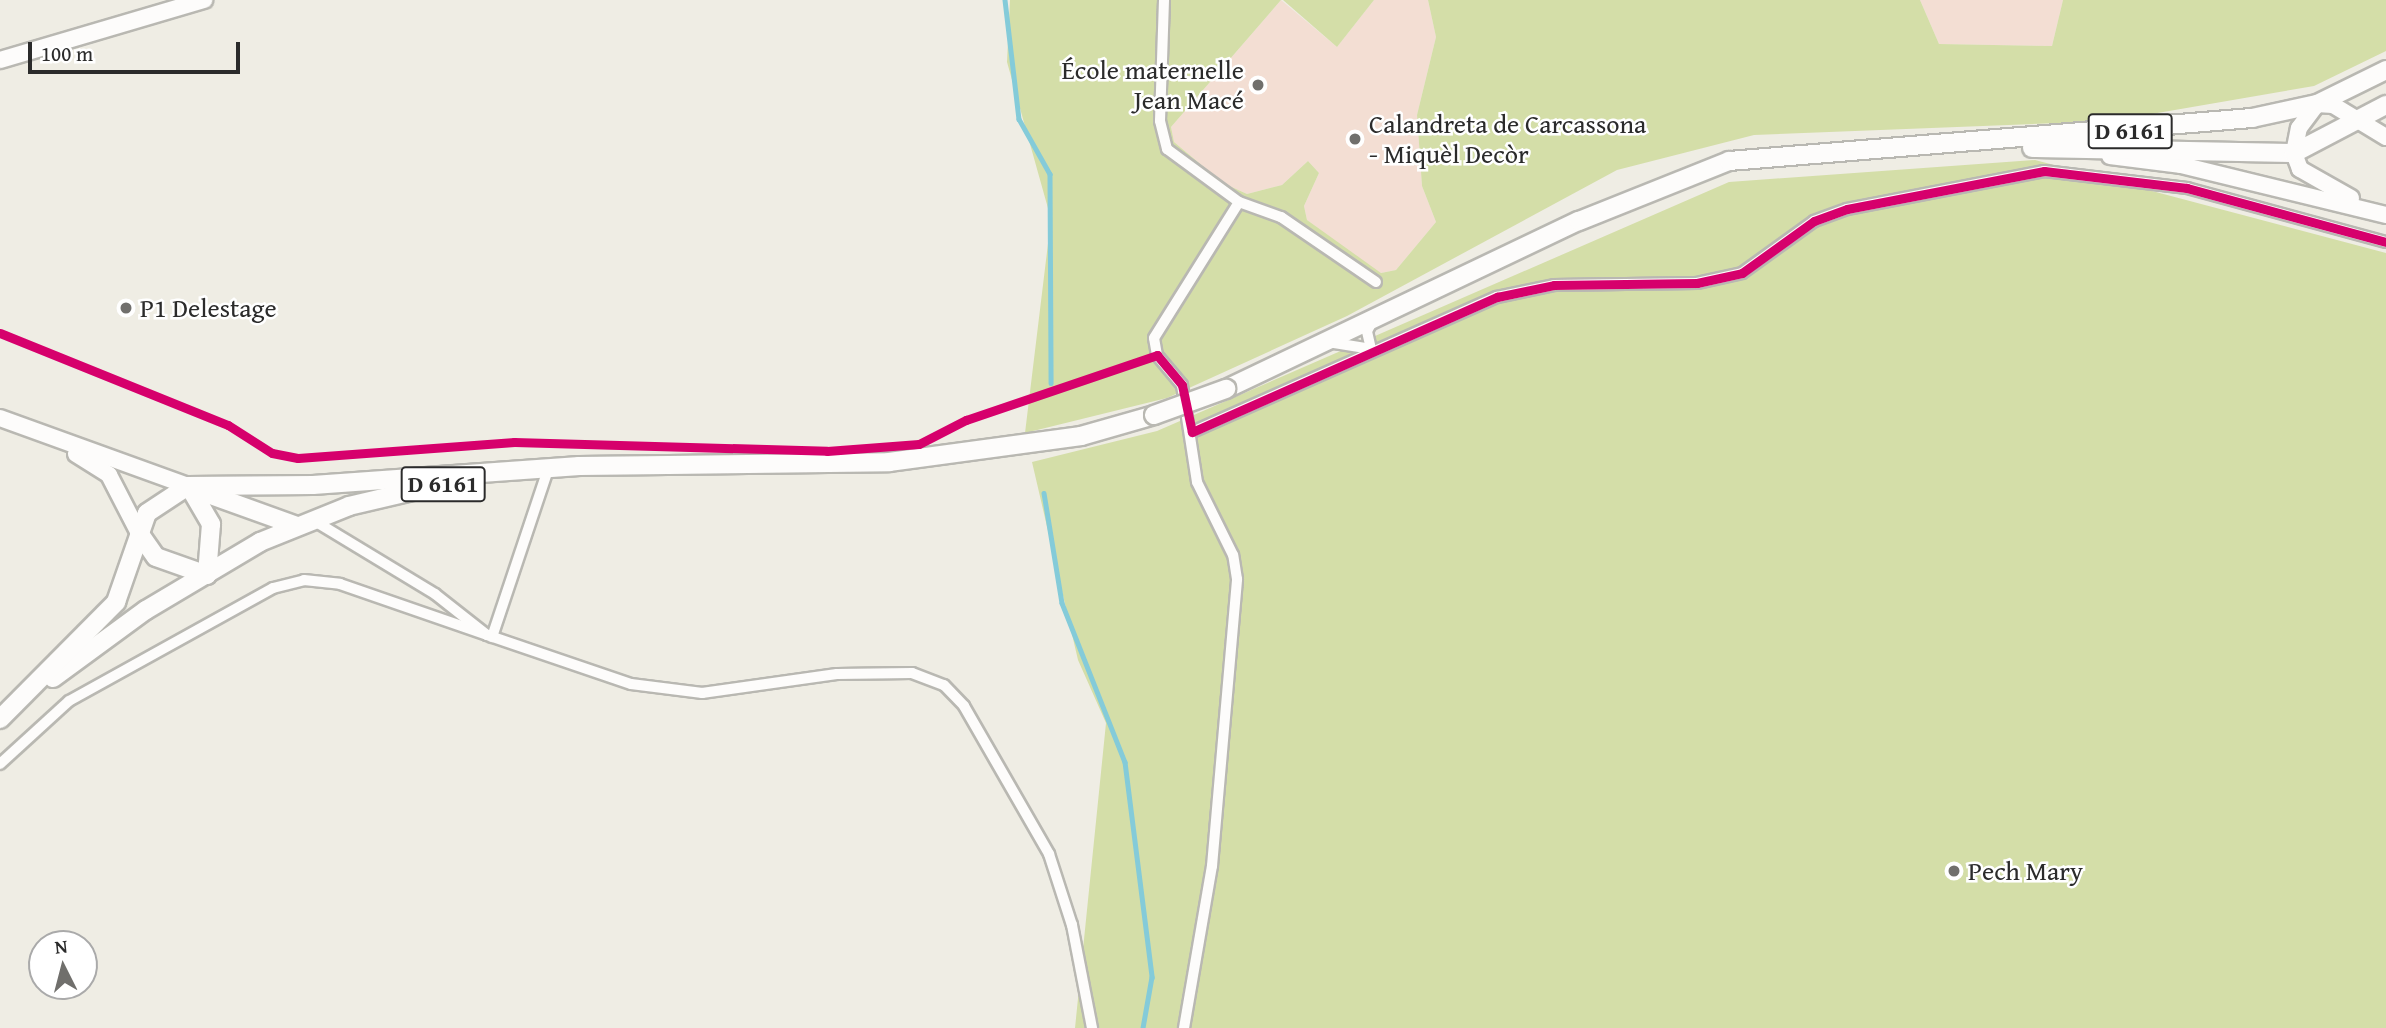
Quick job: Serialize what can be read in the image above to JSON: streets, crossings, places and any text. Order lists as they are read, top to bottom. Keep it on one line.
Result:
{"streets":{"main road":["D 6161"]},"places":["École maternelle Jean Macé","Calandreta de Carcassona - Miquèl Decòr","P1 Delestage","Pech Mary"],"scale_bar":"100 m","north":"top"}
